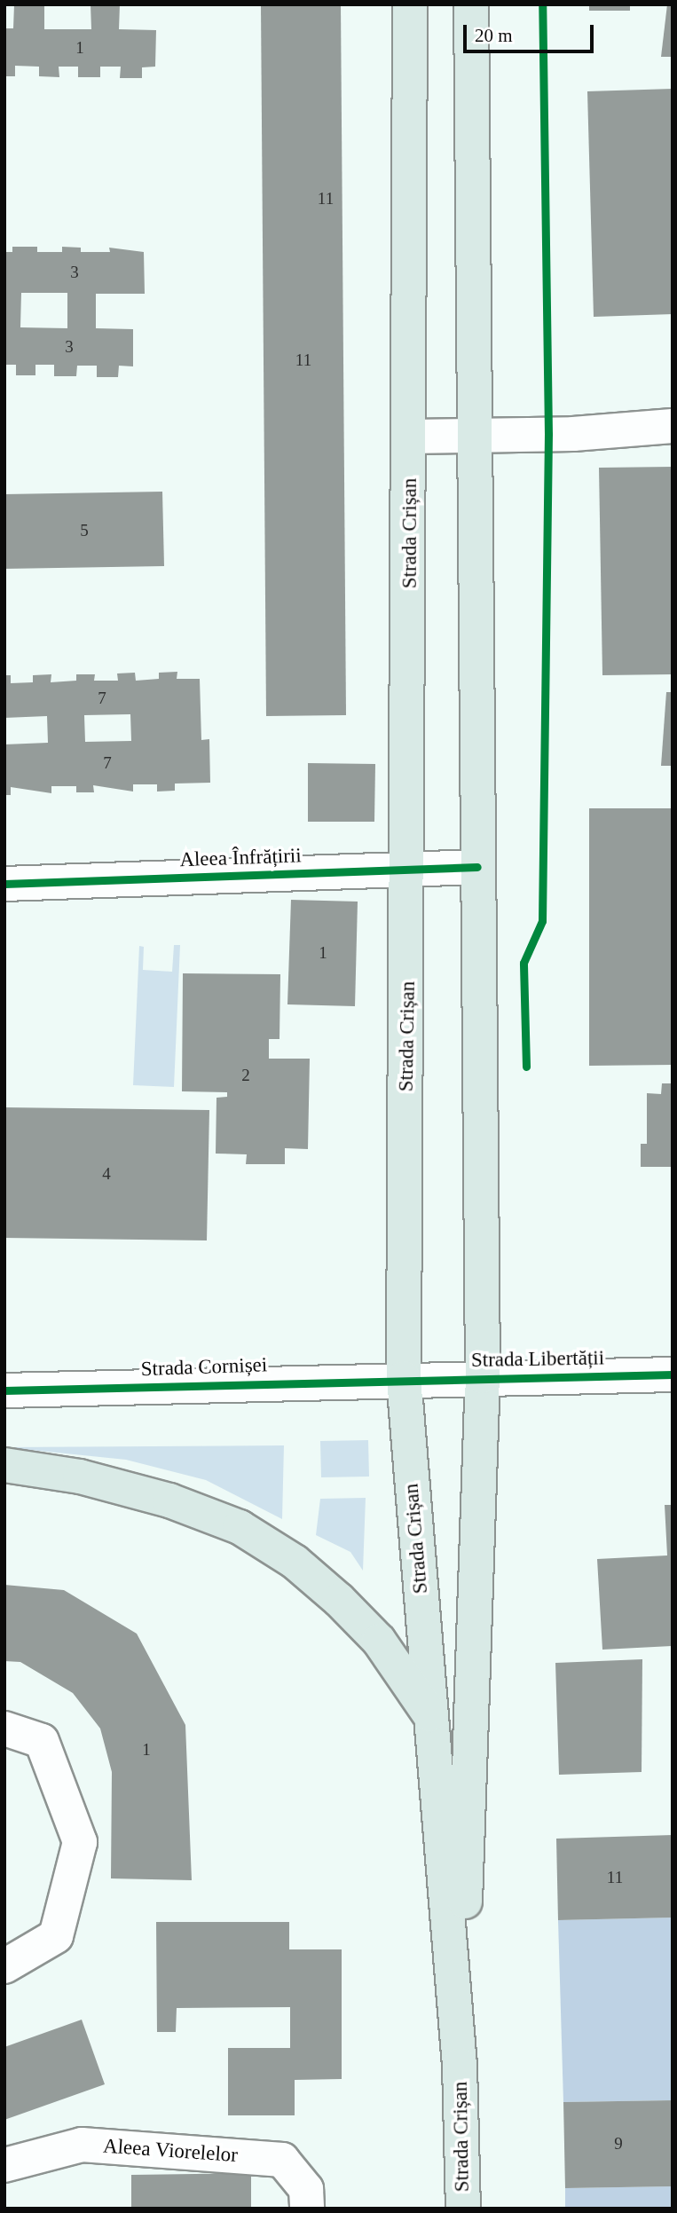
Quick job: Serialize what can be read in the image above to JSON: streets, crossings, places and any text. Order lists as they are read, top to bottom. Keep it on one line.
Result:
{"streets":{"main road":["Strada Crișan"],"street":["Aleea Înfrățirii","Strada Libertății","Strada Cornișei","Aleea Viorelelor"]},"crossings":[["Strada Crișan","Aleea Înfrățirii"],["Strada Crișan","Strada Libertății"],["Strada Crișan","Strada Cornișei"],["Strada Libertății","Strada Cornișei"]],"house_numbers":["1","11","3","3","11","5","7","7","1","2","4","1","11","9"],"scale_bar":"20 m"}
